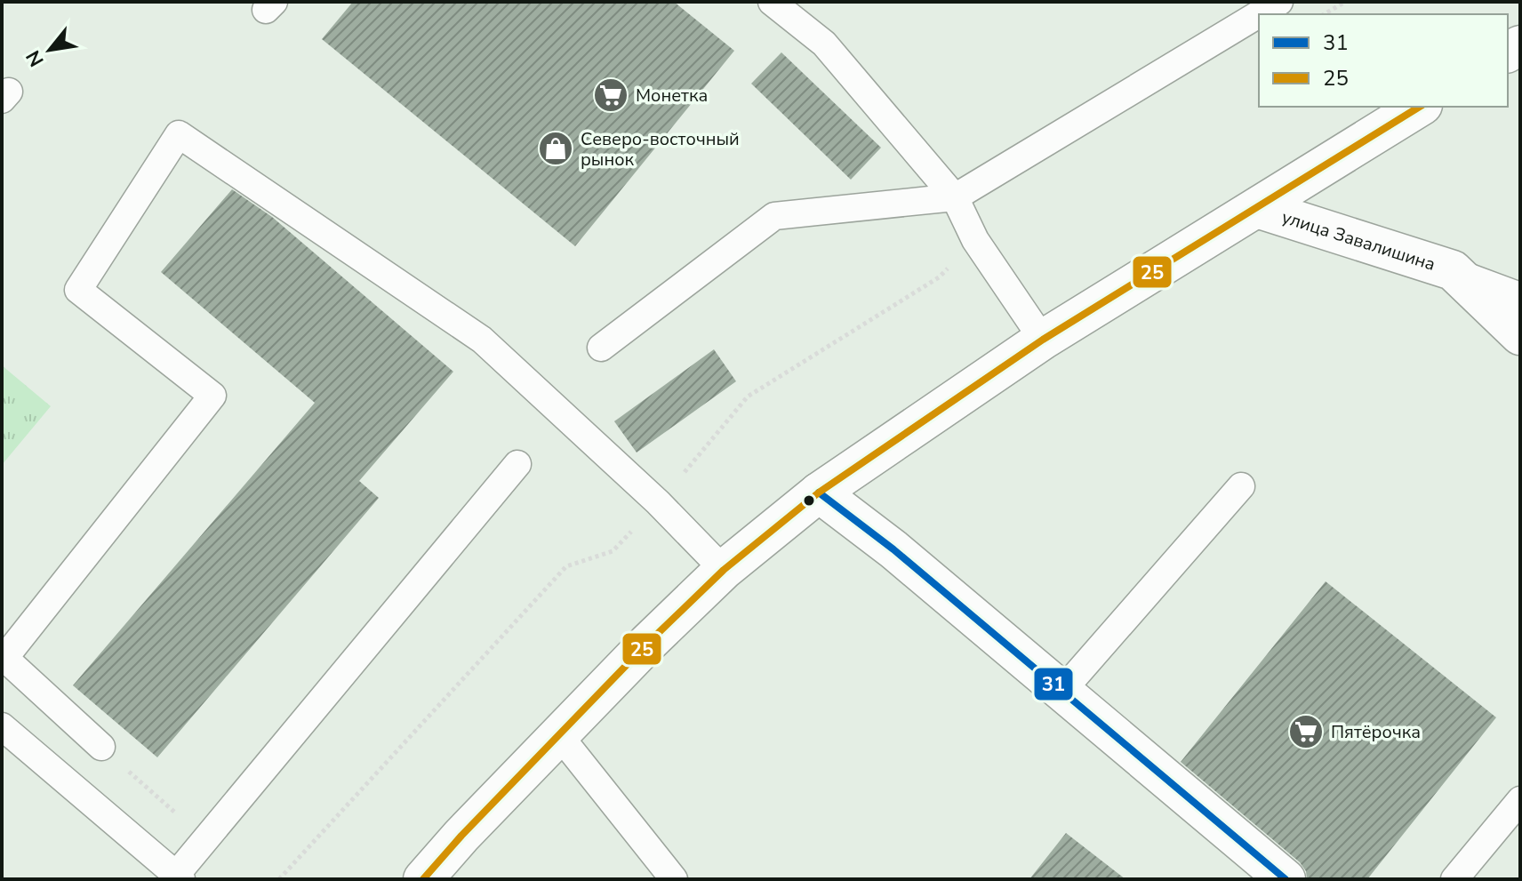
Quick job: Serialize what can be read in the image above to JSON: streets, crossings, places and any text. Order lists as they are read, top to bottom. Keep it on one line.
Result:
{"streets":{"main road":["улица Завалишина"]},"places":{"supermarket":["Монетка","Пятёрочка"],"shop":["Северо-восточный рынок"]},"lines":["transit line 25","transit line 31"],"legend":["31","25"],"north":"bottom left"}
